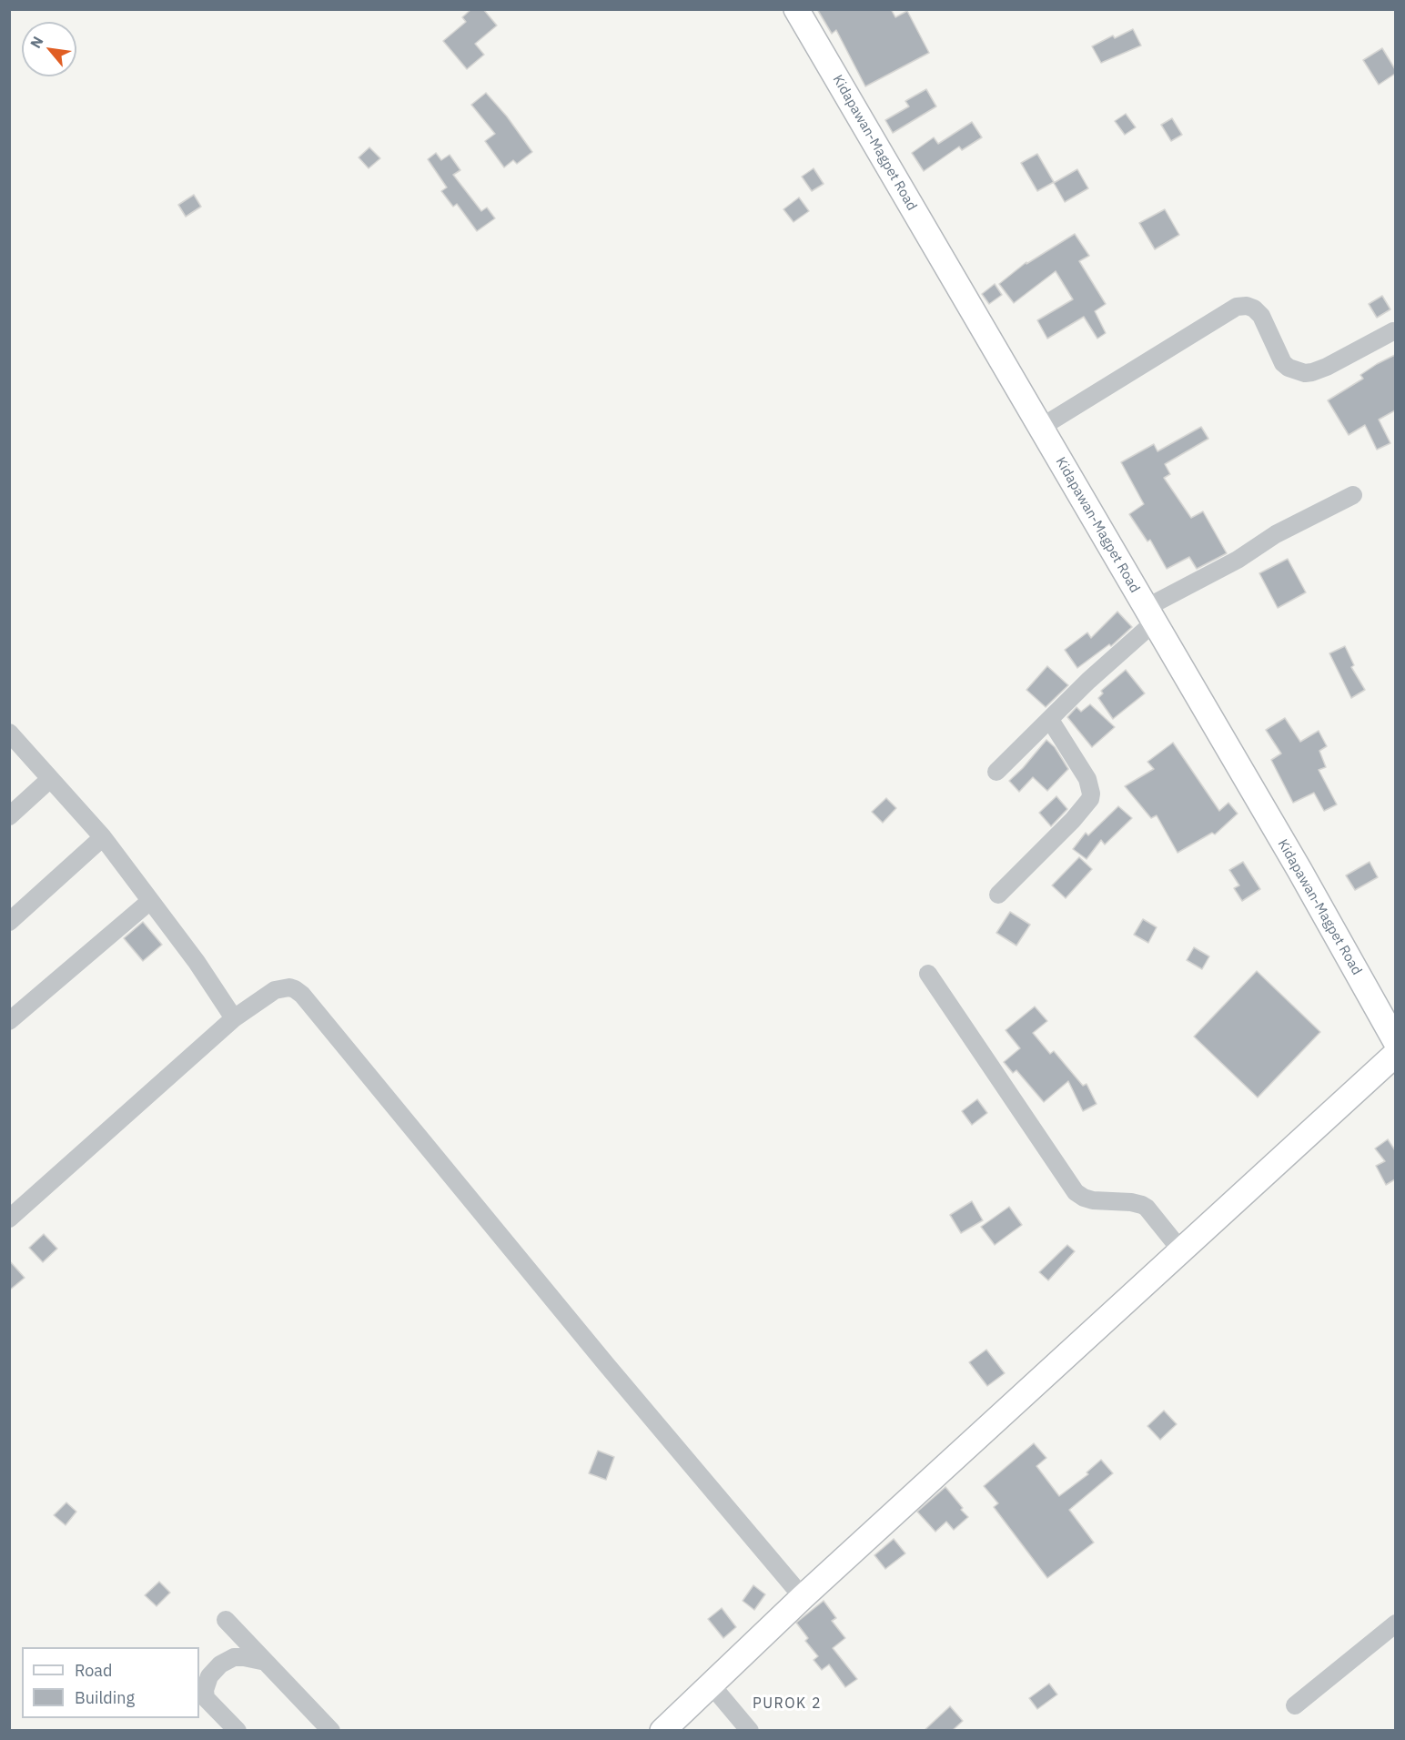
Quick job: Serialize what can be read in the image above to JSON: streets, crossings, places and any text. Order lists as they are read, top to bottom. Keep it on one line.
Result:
{"streets":{"main road":["Kidapawan-Magpet Road"]},"districts":["PUROK 2"],"legend":["Road","Building"],"north":"top left"}
